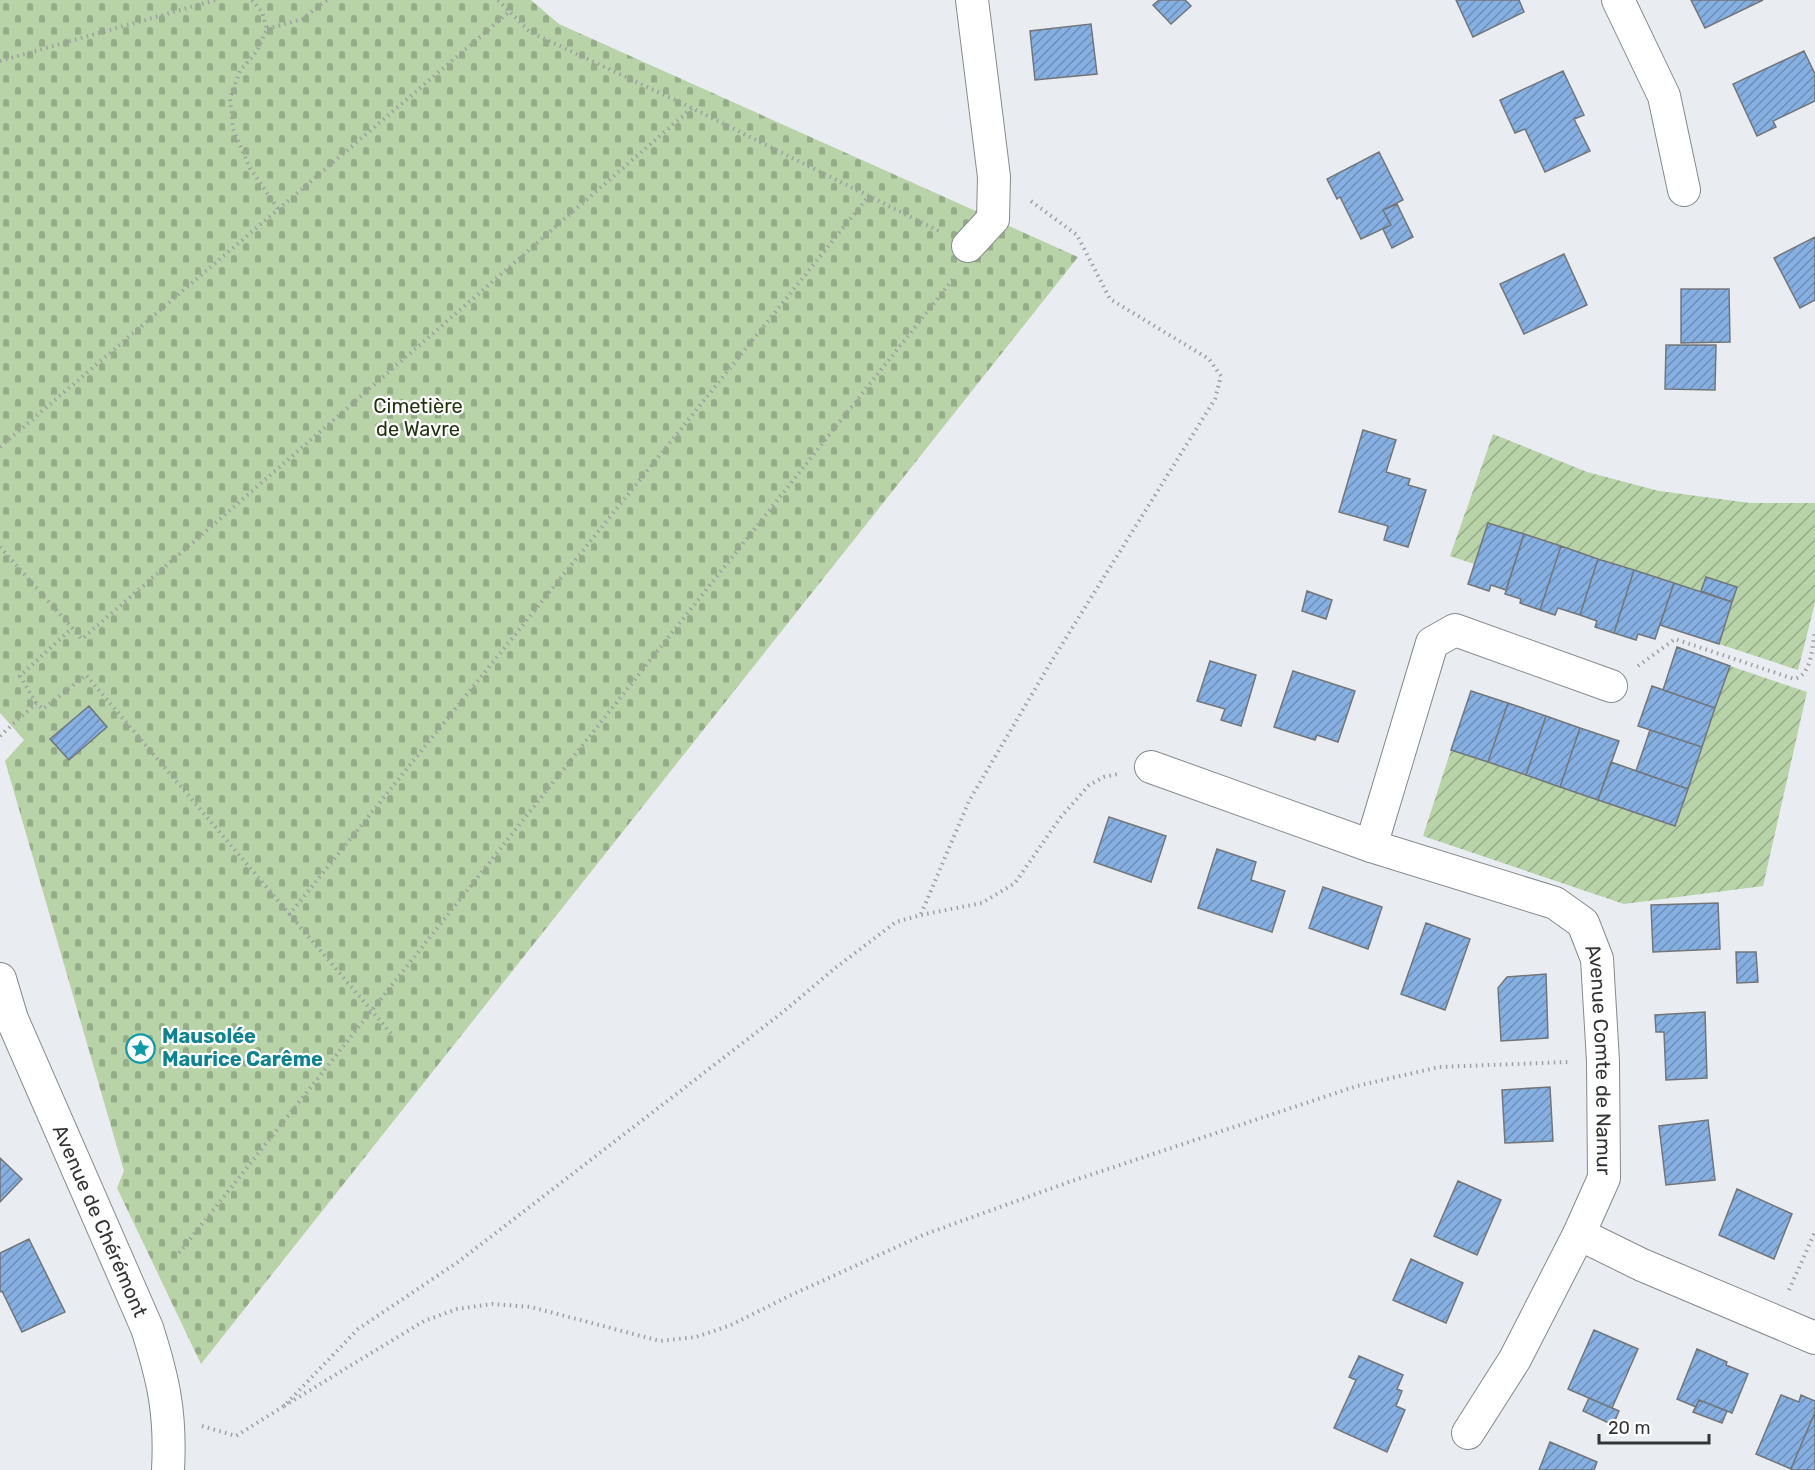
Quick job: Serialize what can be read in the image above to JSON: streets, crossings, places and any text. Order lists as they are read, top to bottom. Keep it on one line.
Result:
{"streets":{"street":["Avenue Comte de Namur","Avenue de Chérémont"]},"parks":["Cimetière de Wavre"],"places":{"place":["Mausolée Maurice Carême"]},"scale_bar":"20 m"}
